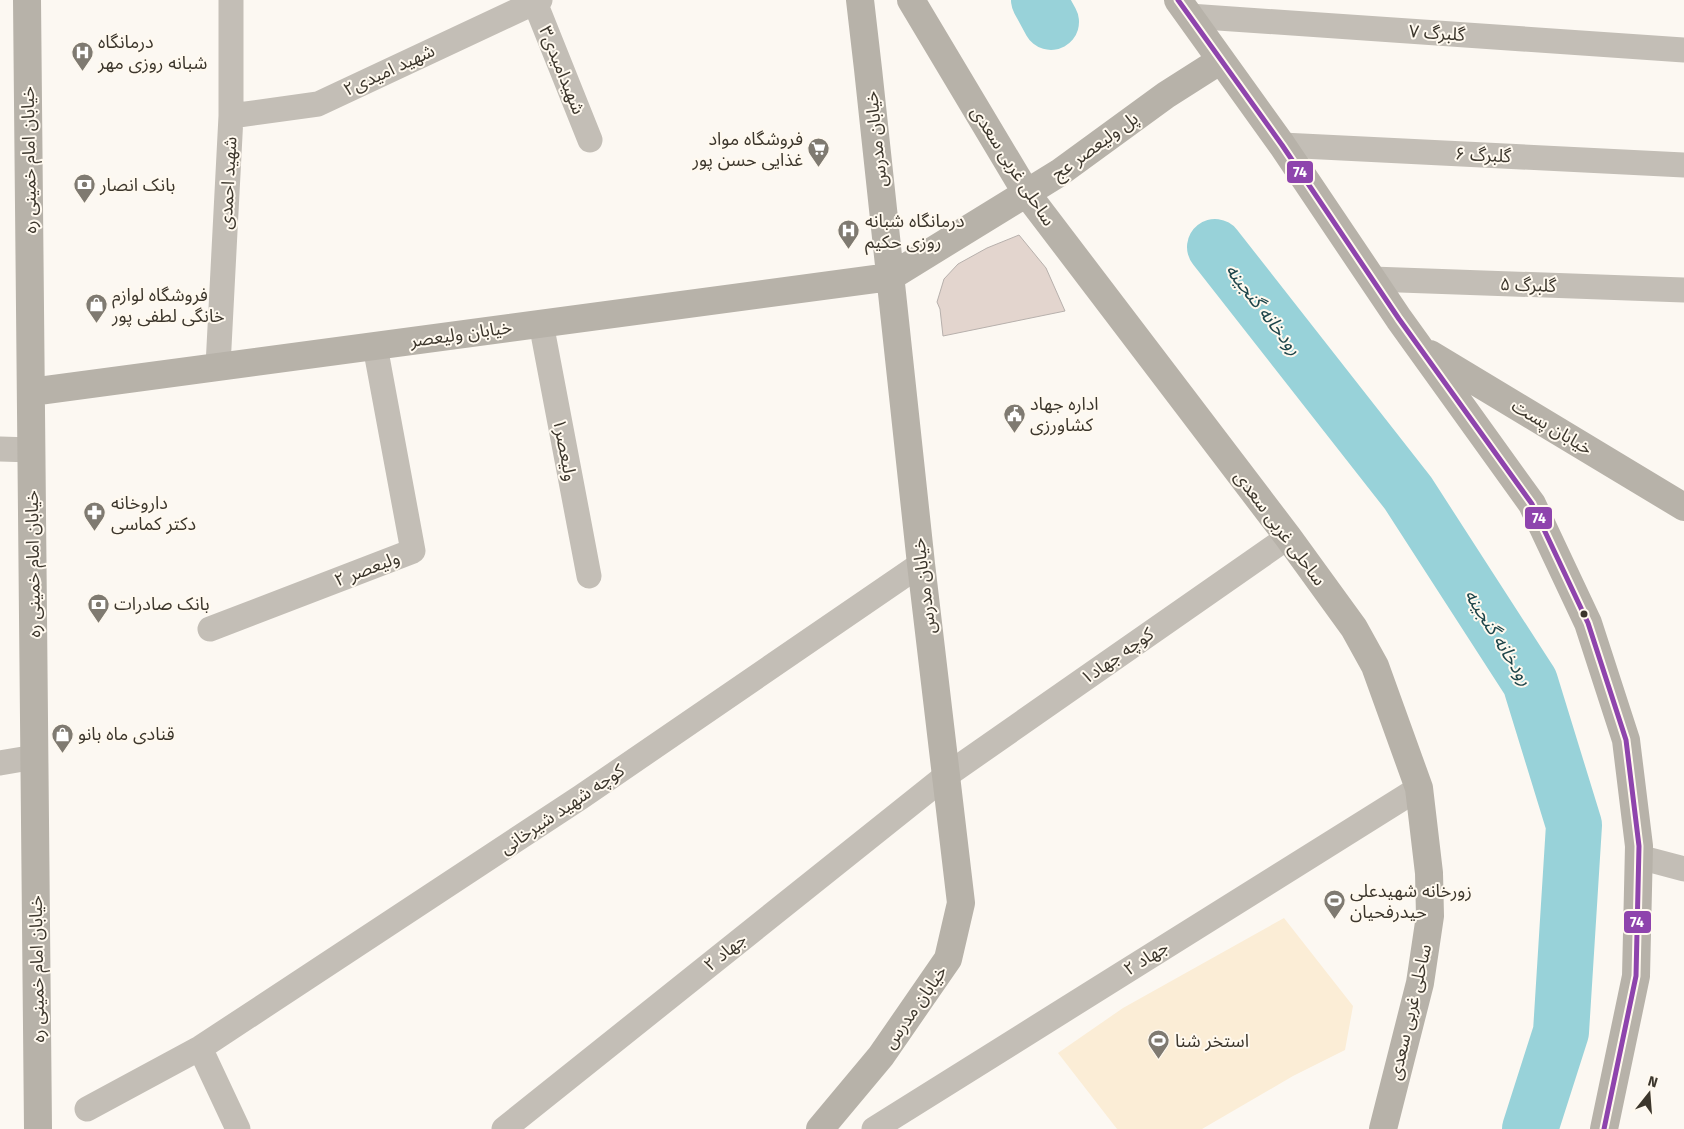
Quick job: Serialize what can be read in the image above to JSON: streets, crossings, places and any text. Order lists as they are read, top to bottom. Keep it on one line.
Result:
{"streets":{"street":["گلبرگ ۷","شهید امیدی۲","شهیدامیدی۳","خیابان مدرس","پل ولیعصر عج","گلبرگ ۶","خیابان امام خمینی ره","ساحلی غربی سعدی","شهید احمدی","گلبرگ ۵","خیابان ولیعصر","خیابان پست","ولیعصر۱","ولیعصر ۲","کوچه جهاد۱","کوچه شهید شیرخانی","جهاد ۲"]},"crossings":[["شهید امیدی۲","شهیدامیدی۳"],["شهید امیدی۲","شهید احمدی"],["خیابان مدرس","پل ولیعصر عج"],["خیابان مدرس","خیابان ولیعصر"],["خیابان مدرس","کوچه جهاد۱"],["خیابان مدرس","کوچه شهید شیرخانی"],["خیابان مدرس","جهاد ۲"],["پل ولیعصر عج","ساحلی غربی سعدی"],["پل ولیعصر عج","خیابان ولیعصر"],["خیابان امام خمینی ره","خیابان ولیعصر"],["ساحلی غربی سعدی","کوچه جهاد۱"],["ساحلی غربی سعدی","جهاد ۲"],["شهید احمدی","خیابان ولیعصر"],["خیابان ولیعصر","ولیعصر۱"],["خیابان ولیعصر","ولیعصر ۲"],["کوچه جهاد۱","جهاد ۲"]],"water":["رودخانه گنجینه"],"places":{"hospital":["درمانگاه شبانه روزی مهر","درمانگاه شبانه روزی حکیم"],"supermarket":["فروشگاه مواد غذایی حسن پور"],"bank":["بانک انصار","بانک صادرات"],"shop":["فروشگاه لوازم خانگی لطفی پور","قنادی ماه بانو"],"public building":["اداره جهاد کشاورزی"],"pharmacy":["داروخانه دکتر کماسی"],"sports":["زورخانه شهیدعلی حیدرفحیان","استخر شنا"]},"lines":["transit line 74"],"north":"top"}
